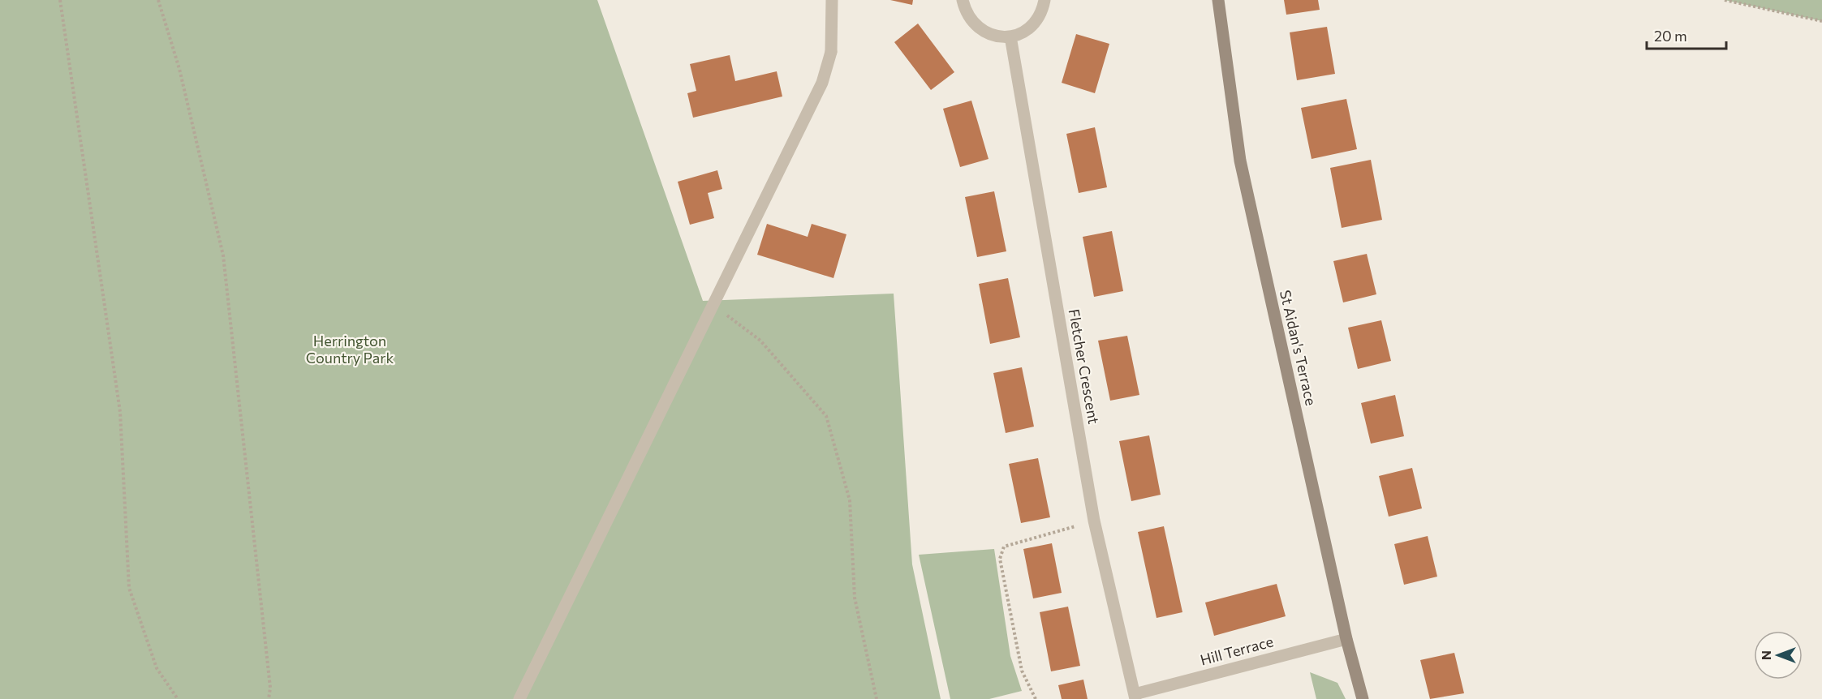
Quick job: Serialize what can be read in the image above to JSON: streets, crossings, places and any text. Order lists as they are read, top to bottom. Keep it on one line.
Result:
{"streets":{"main road":["St Aidan's Terrace"],"street":["Fletcher Crescent","Hill Terrace"]},"crossings":[["St Aidan's Terrace","Hill Terrace"],["Fletcher Crescent","Hill Terrace"]],"parks":["Herrington Country Park"],"scale_bar":"20 m","north":"left"}
